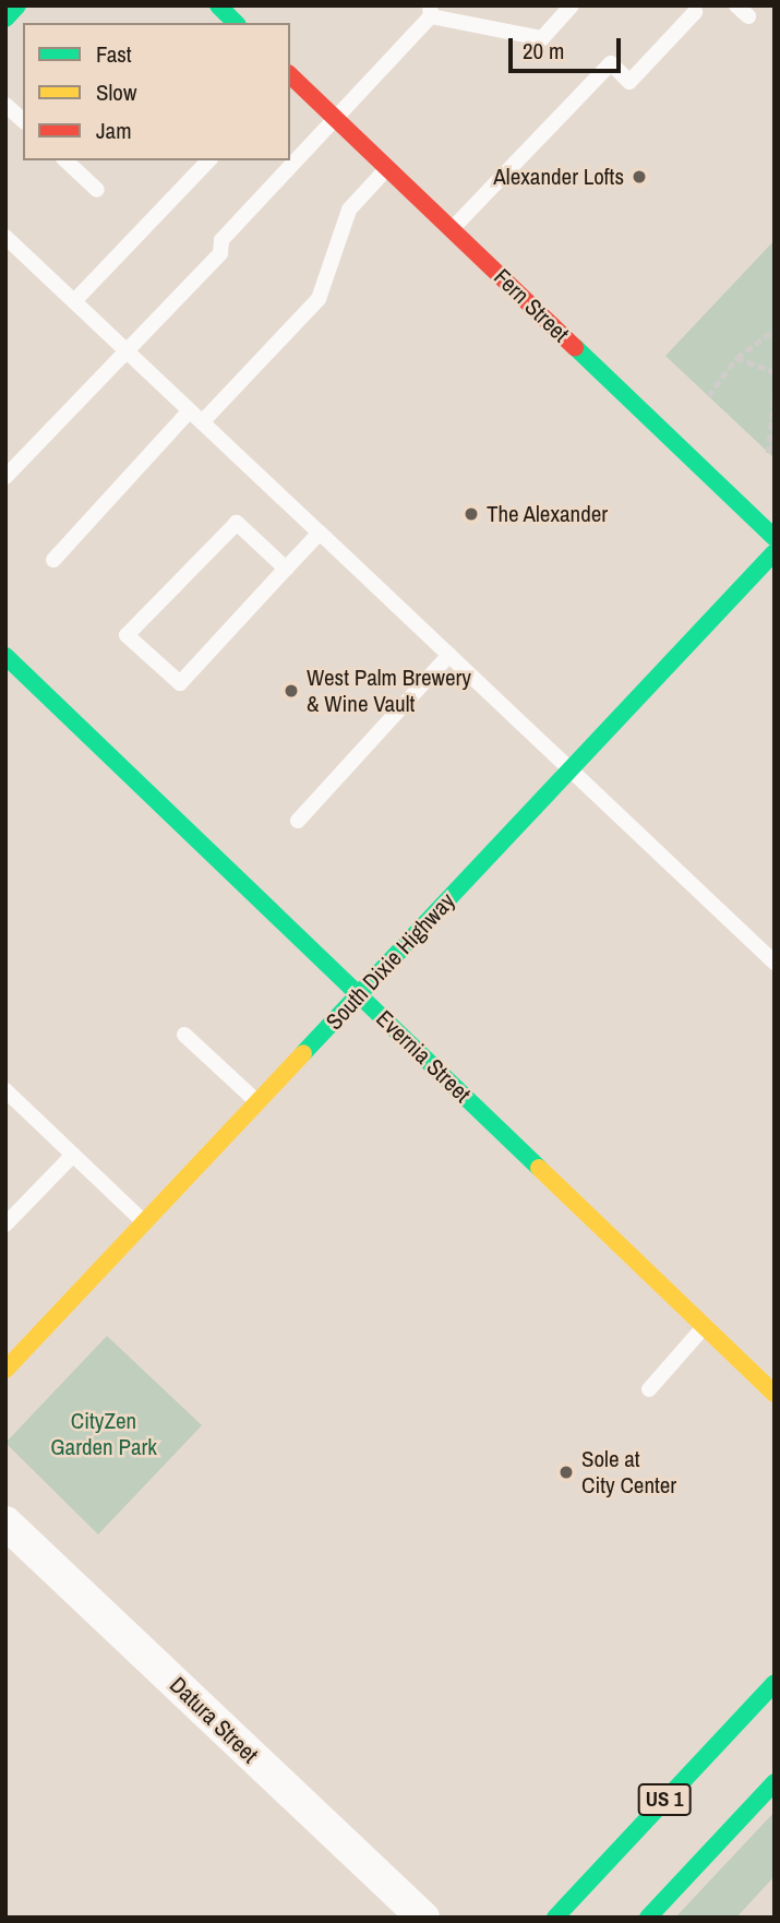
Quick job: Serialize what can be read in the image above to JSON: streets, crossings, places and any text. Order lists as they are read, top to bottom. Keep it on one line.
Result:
{"streets":{"street":["Fern Street","South Dixie Highway","Evernia Street","Datura Street","US 1"]},"crossings":[["South Dixie Highway","Evernia Street"]],"parks":["CityZen Garden Park"],"places":["Alexander Lofts","The Alexander","West Palm Brewery & Wine Vault","Sole at City Center"],"legend":["Fast","Slow","Jam"],"scale_bar":"20 m"}
